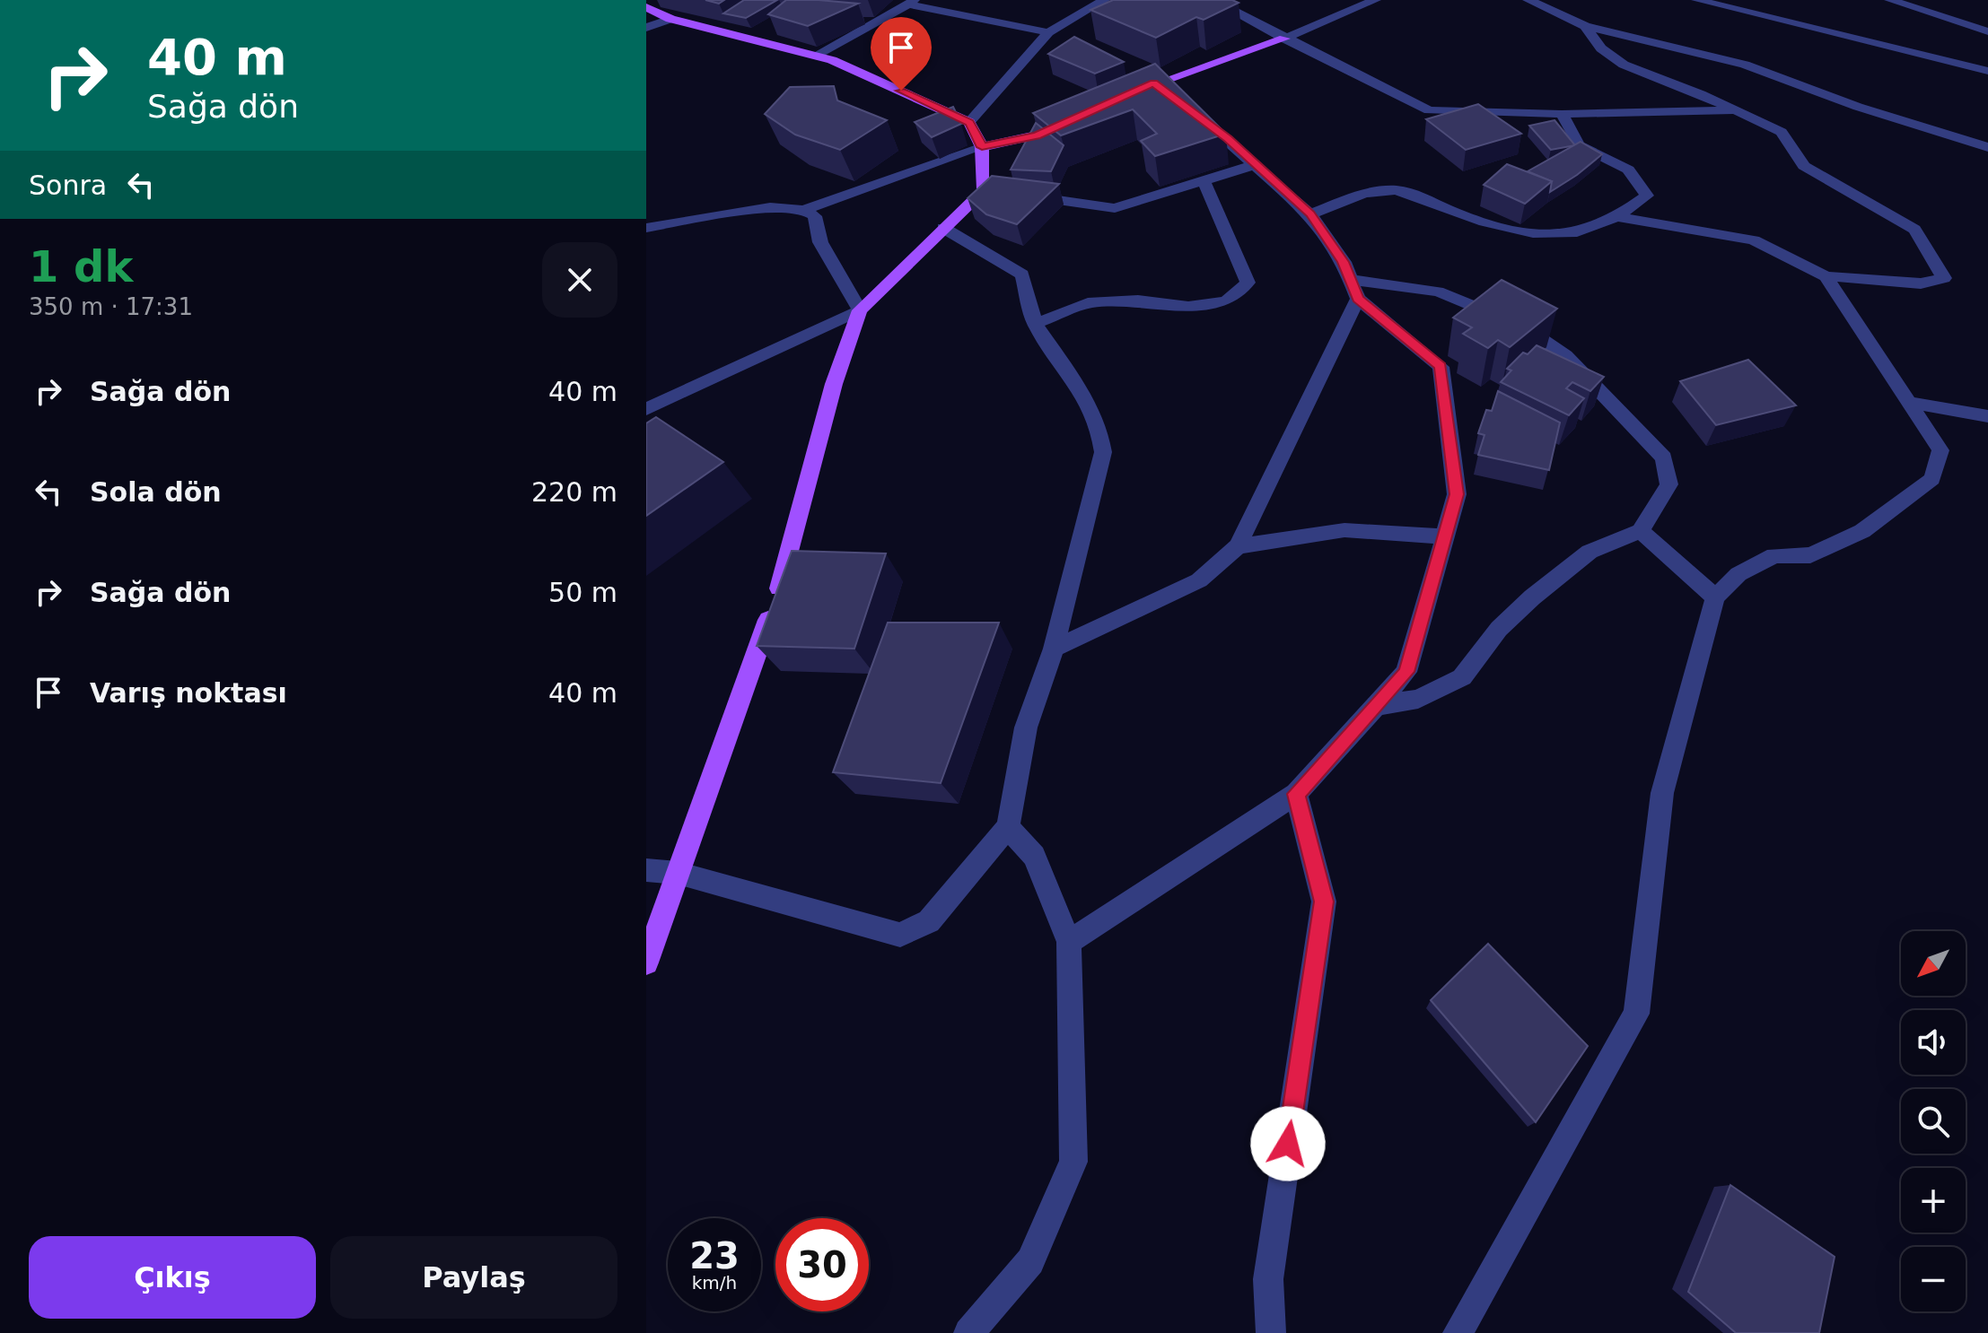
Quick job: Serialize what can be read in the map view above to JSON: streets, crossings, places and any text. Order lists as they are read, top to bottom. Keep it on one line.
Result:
{"north":"bottom left","page":{"turn":["40 m","Sağa dön"],"then":"Sonra","heading":["1 dk","350 m · 17:31"],"list":[{"name":"Sağa dön","value":"40 m"},{"name":"Sola dön","value":"220 m"},{"name":"Sağa dön","value":"50 m"},{"name":"Varış noktası","value":"40 m"}],"map_buttons":["+","−"],"speed":"23 km/h","limit":"30","buttons":["Çıkış","Paylaş"]}}
